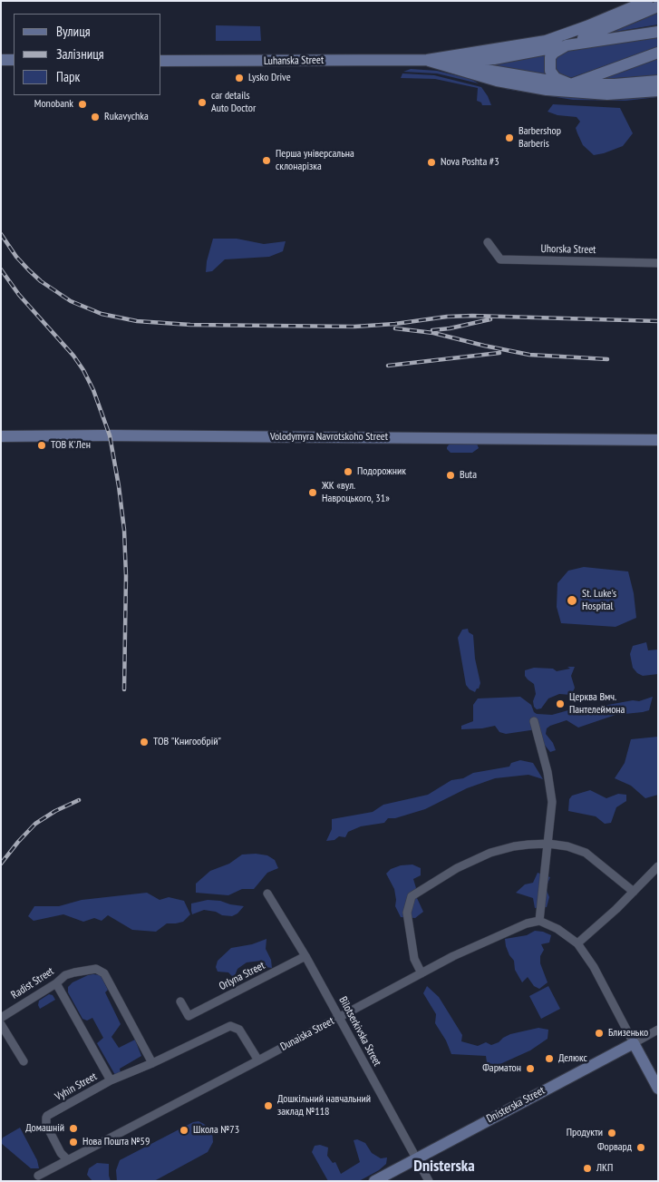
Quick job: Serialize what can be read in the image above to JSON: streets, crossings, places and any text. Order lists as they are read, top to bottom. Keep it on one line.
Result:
{"streets":{"main road":["Luhanska Street","Volodymyra Navrotskoho Street","Dnisterska Street"],"street":["Uhorska Street","Orlyna Street","Radist Street","Bilotserkivska Street","Dunaiska Street","Vyhin Street"]},"crossings":[["Orlyna Street","Bilotserkivska Street"],["Radist Street","Vyhin Street"],["Bilotserkivska Street","Dunaiska Street"],["Bilotserkivska Street","Dnisterska Street"],["Dunaiska Street","Vyhin Street"]],"districts":["Dnisterska"],"places":["Lysko Drive","car details Auto Doctor","Monobank","Rukavychka","Barbershop Barberis","Перша універсальна склонарізка","Nova Poshta #3","ТОВ К'Лен","Подорожник","Buta","ЖК «вул. Навроцького, 31»","St. Luke's Hospital","Церква Вмч. Пантелеймона","ТОВ \"Книгообрiй\"","Близенько","Делюкс","Фарматон","Дошкільний навчальний заклад №118","Домашній","Школа №73","Продукти","Нова Пошта №59","Форвард","ЛКП"],"legend":["Вулиця","Залізниця","Парк"]}
